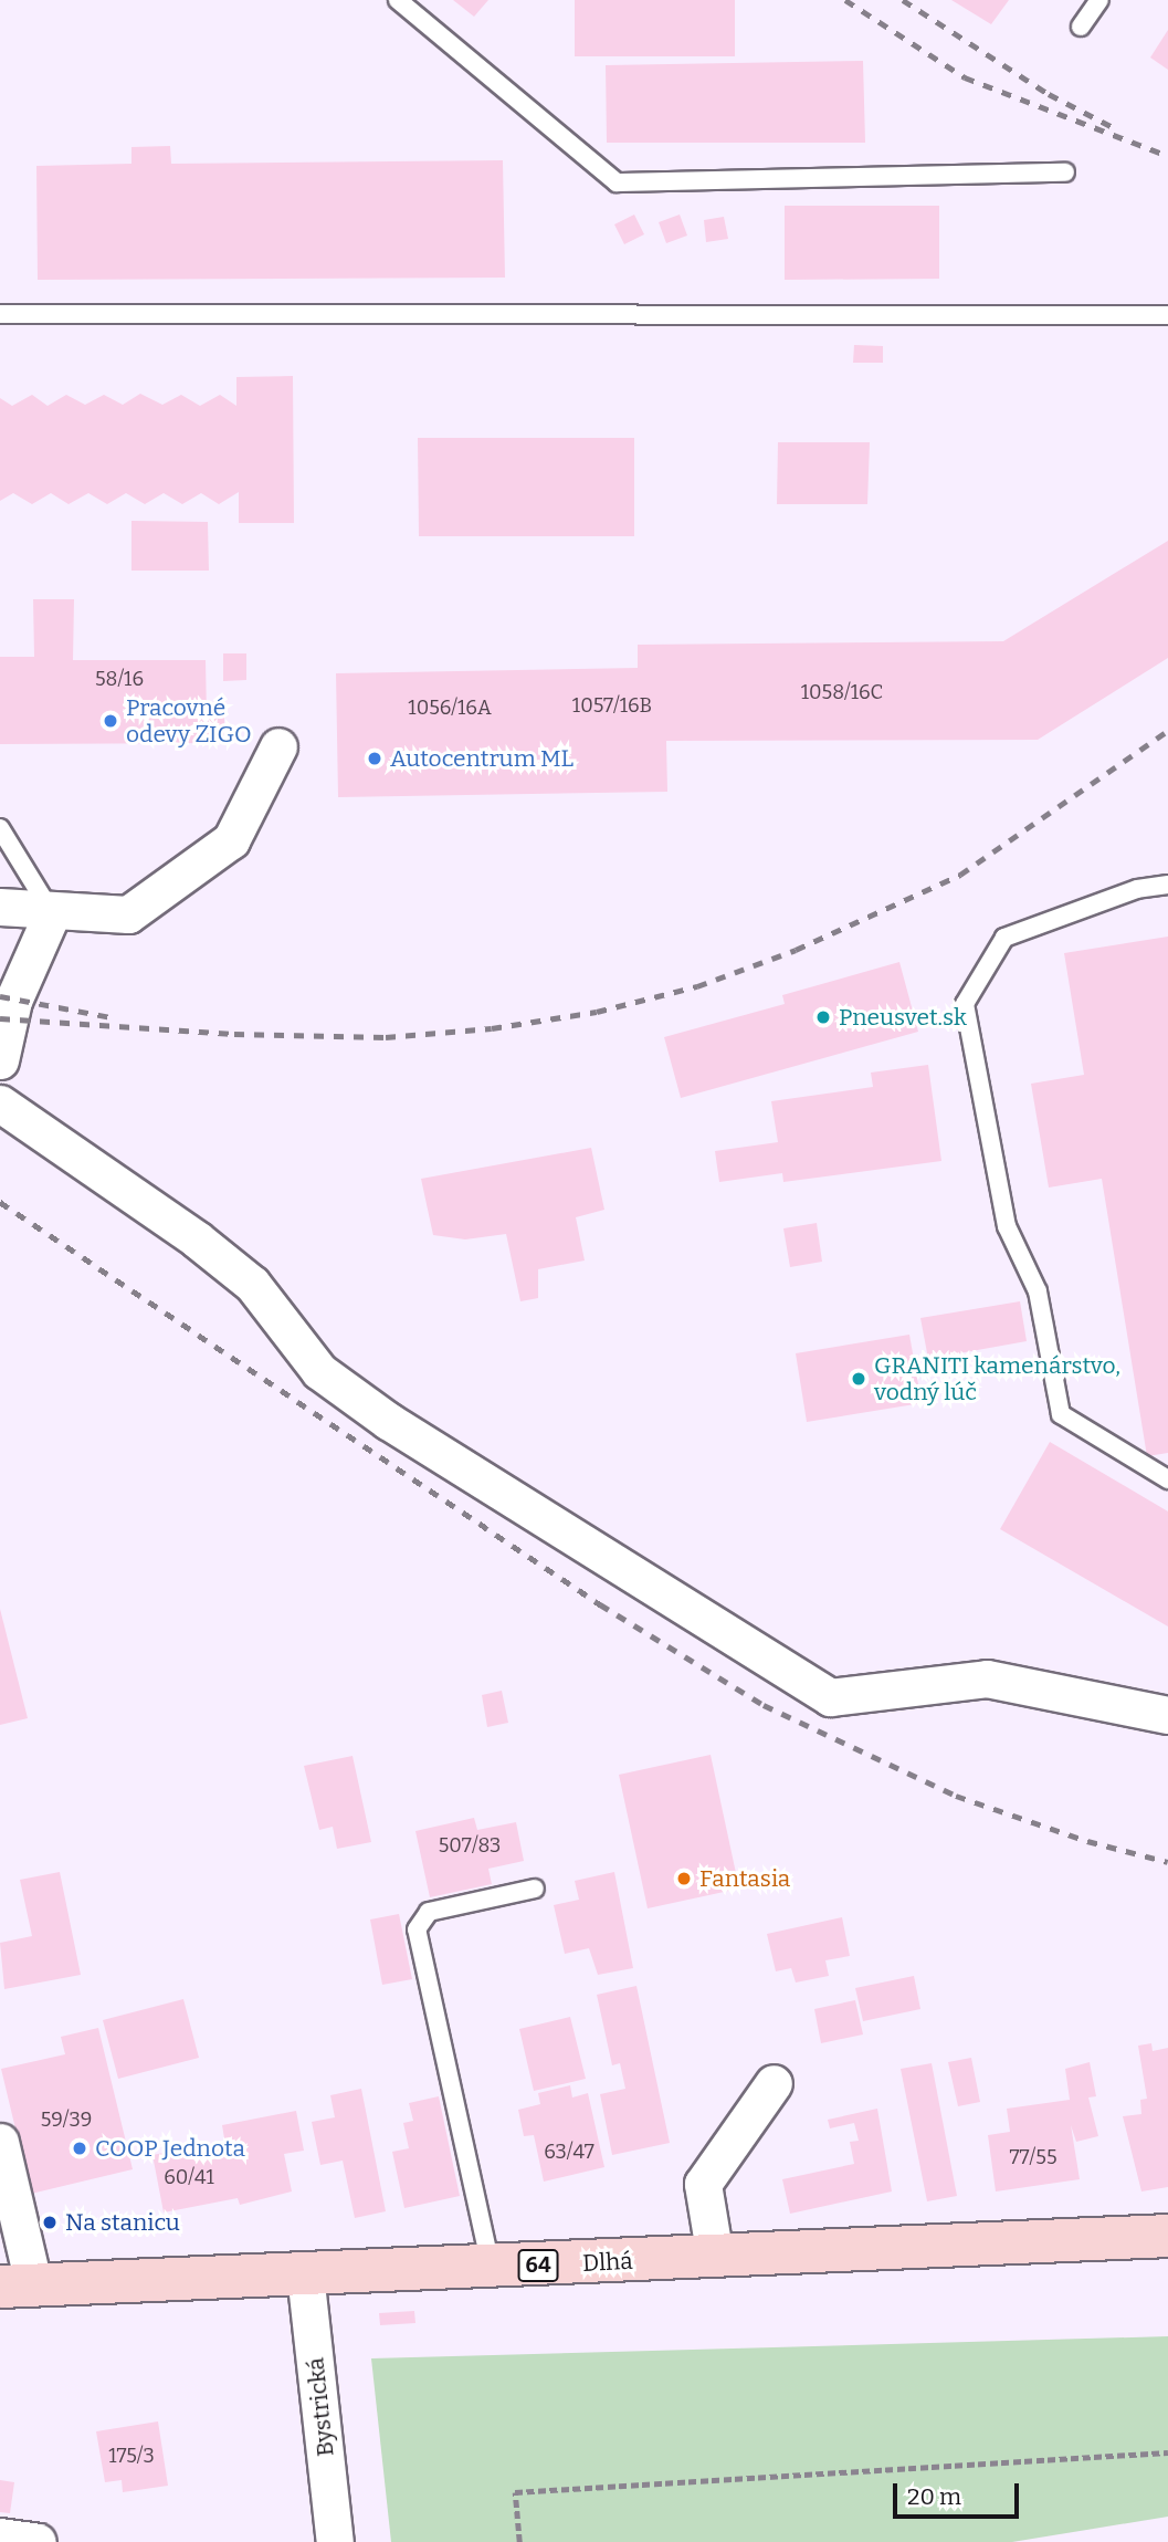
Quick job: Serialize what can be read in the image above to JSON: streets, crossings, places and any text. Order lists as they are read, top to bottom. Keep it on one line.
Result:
{"streets":{"main road":["Dlhá","64"],"street":["Bystrická"]},"crossings":[["Dlhá","Bystrická"]],"places":["Pracovné odevy ZIGO","Autocentrum ML","Pneusvet.sk","GRANITI kamenárstvo, vodný lúč","Fantasia","COOP Jednota","Na stanicu"],"house_numbers":["58/16","1058/16C","1057/16B","1056/16A","507/83","59/39","63/47","77/55","60/41","175/3"],"scale_bar":"20 m"}
